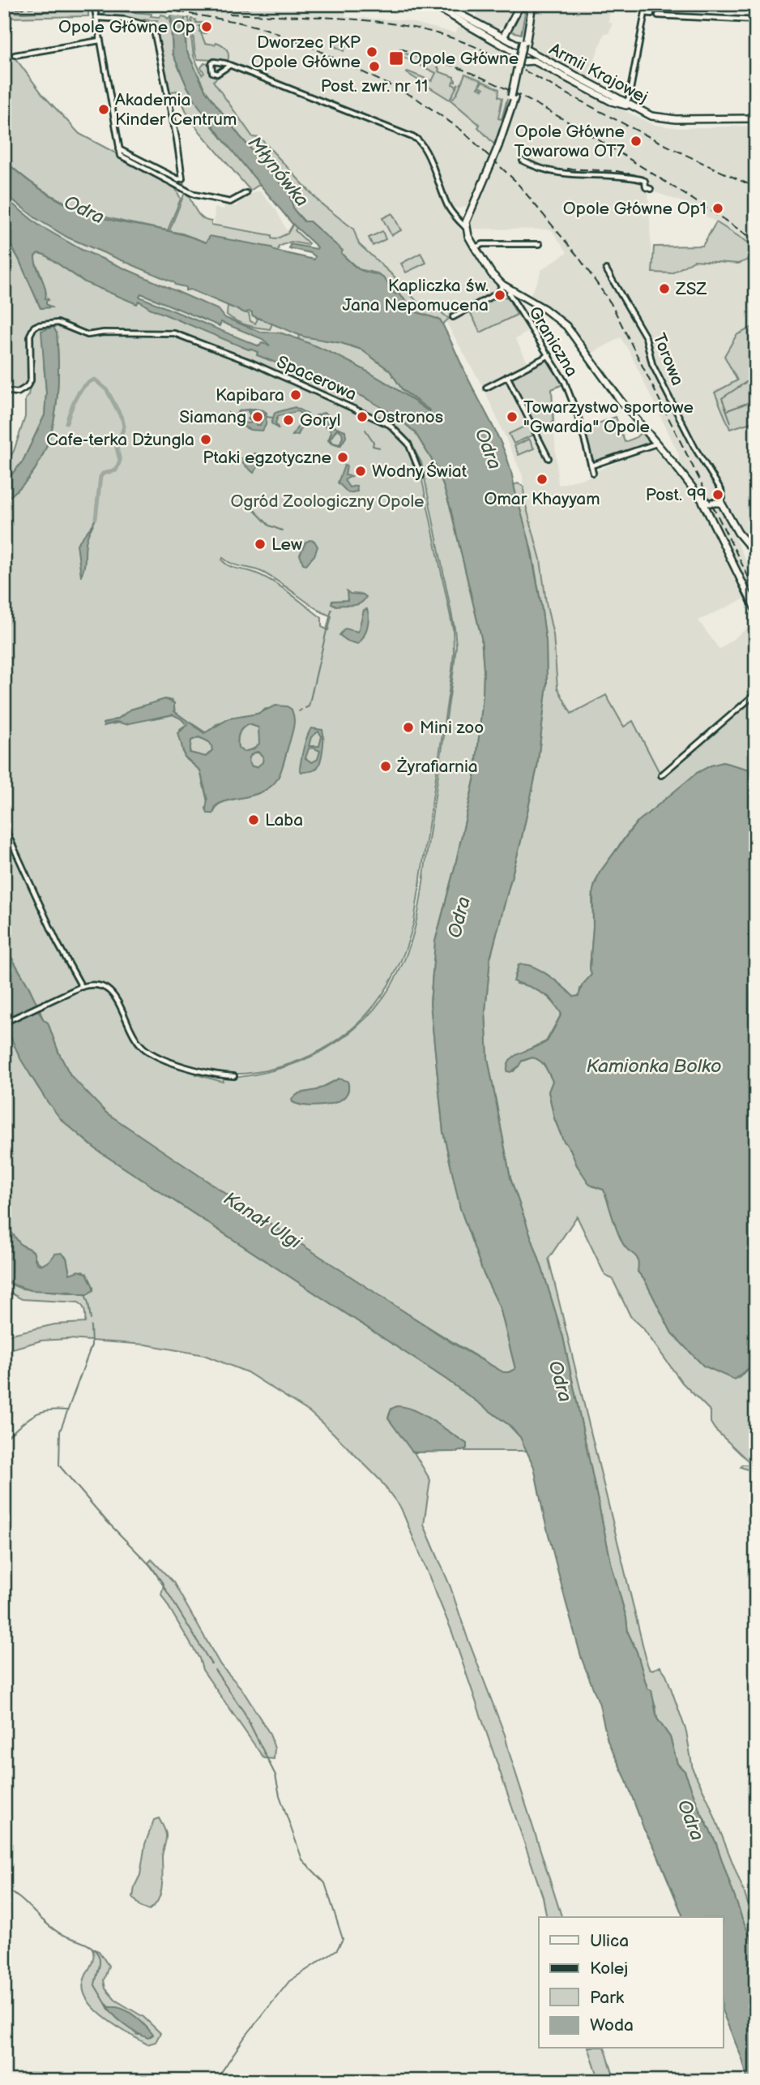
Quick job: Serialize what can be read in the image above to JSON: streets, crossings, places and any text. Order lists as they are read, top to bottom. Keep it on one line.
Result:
{"streets":{"main road":["Armii Krajowej"],"street":["Graniczna","Torowa","Spacerowa"]},"water":["Młynówka","Odra","Kamionka Bolko","Kanał Ulgi"],"parks":["Ogród Zoologiczny Opole"],"places":{"other":["Opole Główne Op","Dworzec PKP Opole Główne","Post. zwr. nr 11","Akademia Kinder Centrum","Opole Główne Towarowa OT7","Opole Główne Op1","ZSZ","Kapliczka św. Jana Nepomucena","Kapibara","Siamang","Ostronos","Towarzystwo sportowe \"Gwardia\" Opole","Goryl","Cafe-terka Dżungla","Ptaki egzotyczne","Wodny Świat","Omar Khayyam","Post. 99","Lew","Mini zoo","Żyrafiarnia","Laba"],"transit":["Opole Główne"]},"legend":["Ulica","Kolej","Park","Woda"]}
